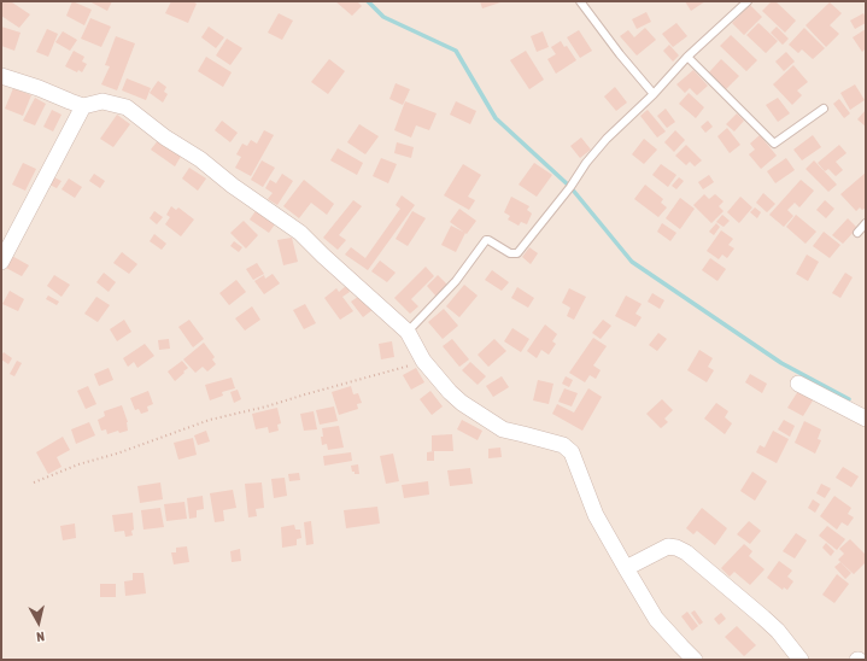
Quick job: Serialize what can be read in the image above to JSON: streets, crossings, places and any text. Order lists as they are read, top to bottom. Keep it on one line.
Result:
{"north":"bottom"}
